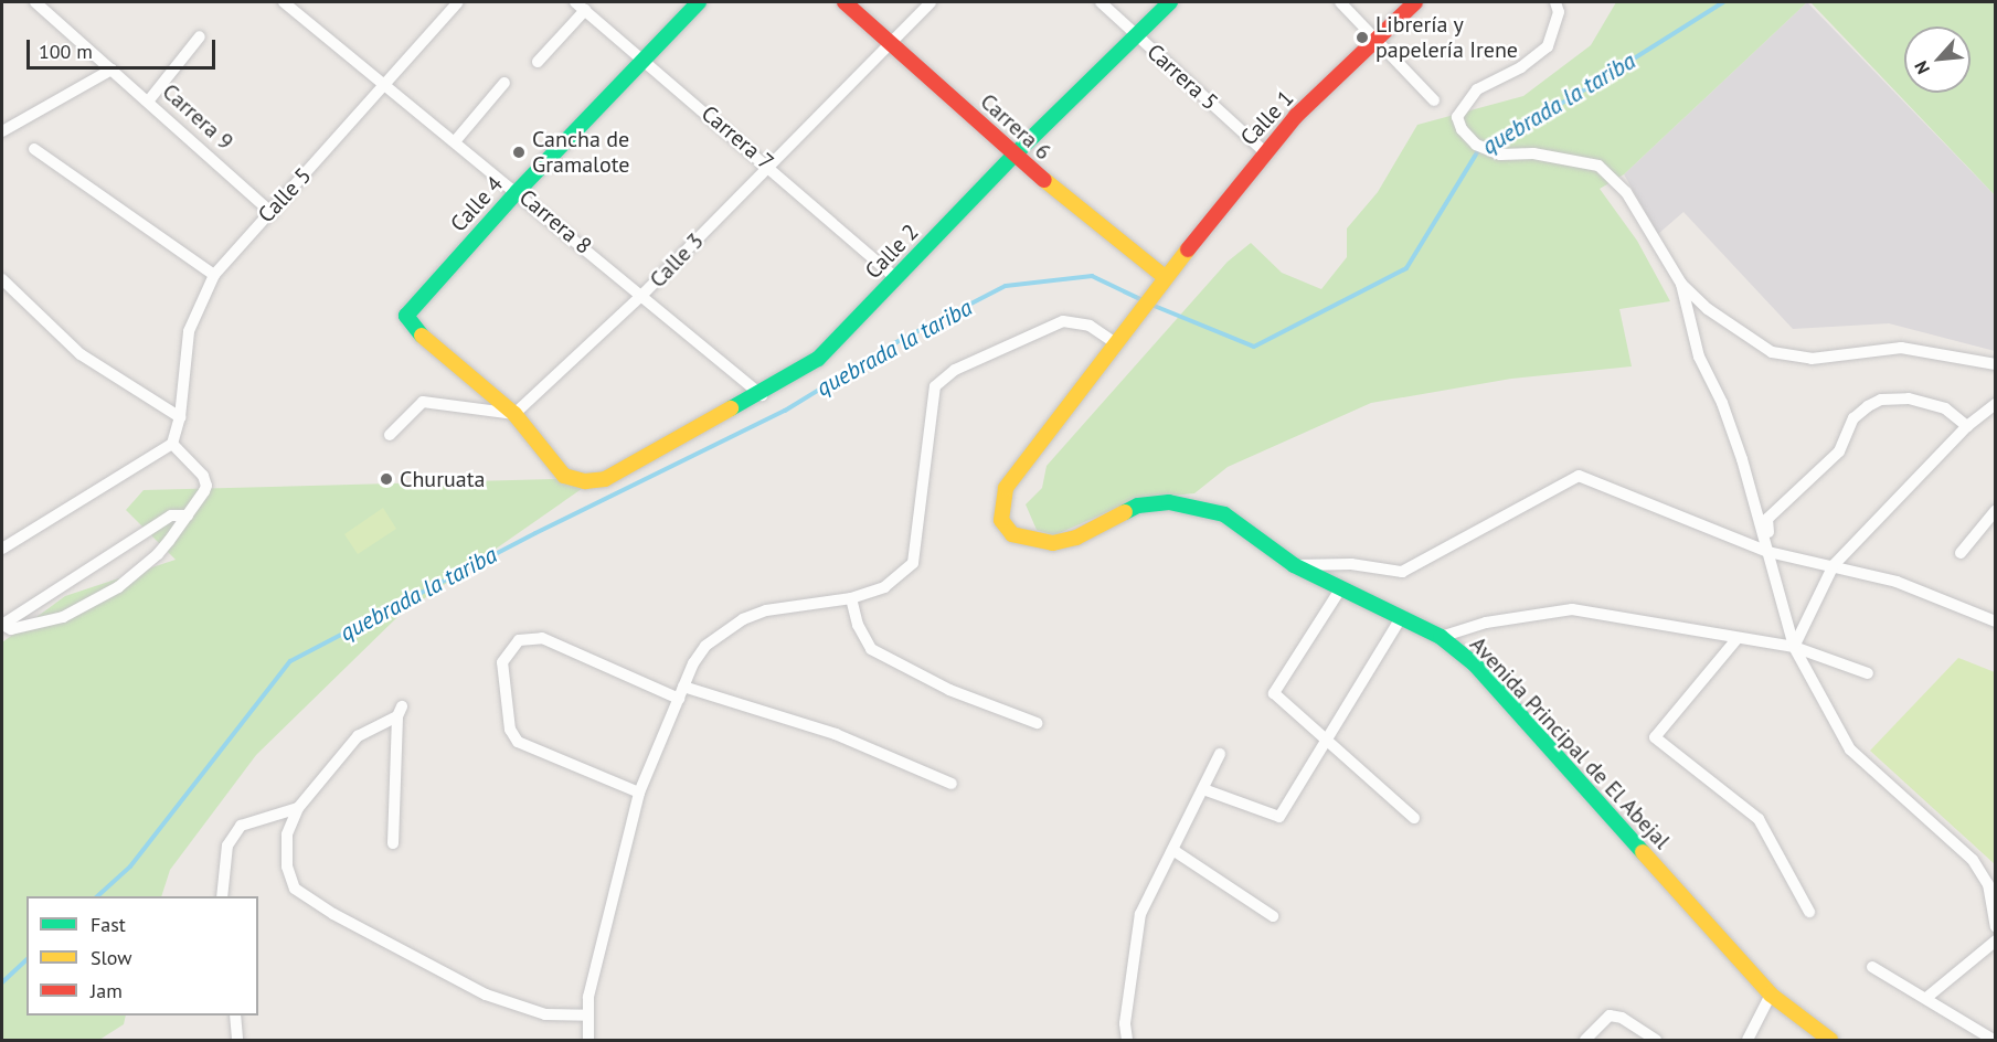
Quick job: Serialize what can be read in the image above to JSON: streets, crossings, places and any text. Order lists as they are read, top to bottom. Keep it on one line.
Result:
{"streets":{"street":["Carrera 5","Carrera 9","Calle 1","Carrera 6","Carrera 7","Calle 5","Calle 4","Carrera 8","Calle 2","Calle 3","Avenida Principal de El Abejal"]},"crossings":[["Carrera 5","Calle 1"],["Carrera 5","Calle 2"],["Carrera 9","Calle 5"],["Calle 1","Carrera 6"],["Calle 1","Avenida Principal de El Abejal"],["Carrera 6","Calle 2"],["Carrera 6","Calle 3"],["Carrera 6","Avenida Principal de El Abejal"],["Carrera 7","Calle 4"],["Carrera 7","Calle 2"],["Carrera 7","Calle 3"],["Calle 5","Carrera 8"],["Calle 4","Carrera 8"],["Calle 4","Calle 2"],["Calle 4","Calle 3"],["Carrera 8","Calle 2"],["Carrera 8","Calle 3"],["Calle 2","Calle 3"]],"water":["quebrada la tariba"],"places":["Librería y papelería Irene","Cancha de Gramalote","Churuata"],"legend":["Fast","Slow","Jam"],"scale_bar":"100 m","north":"bottom left"}
